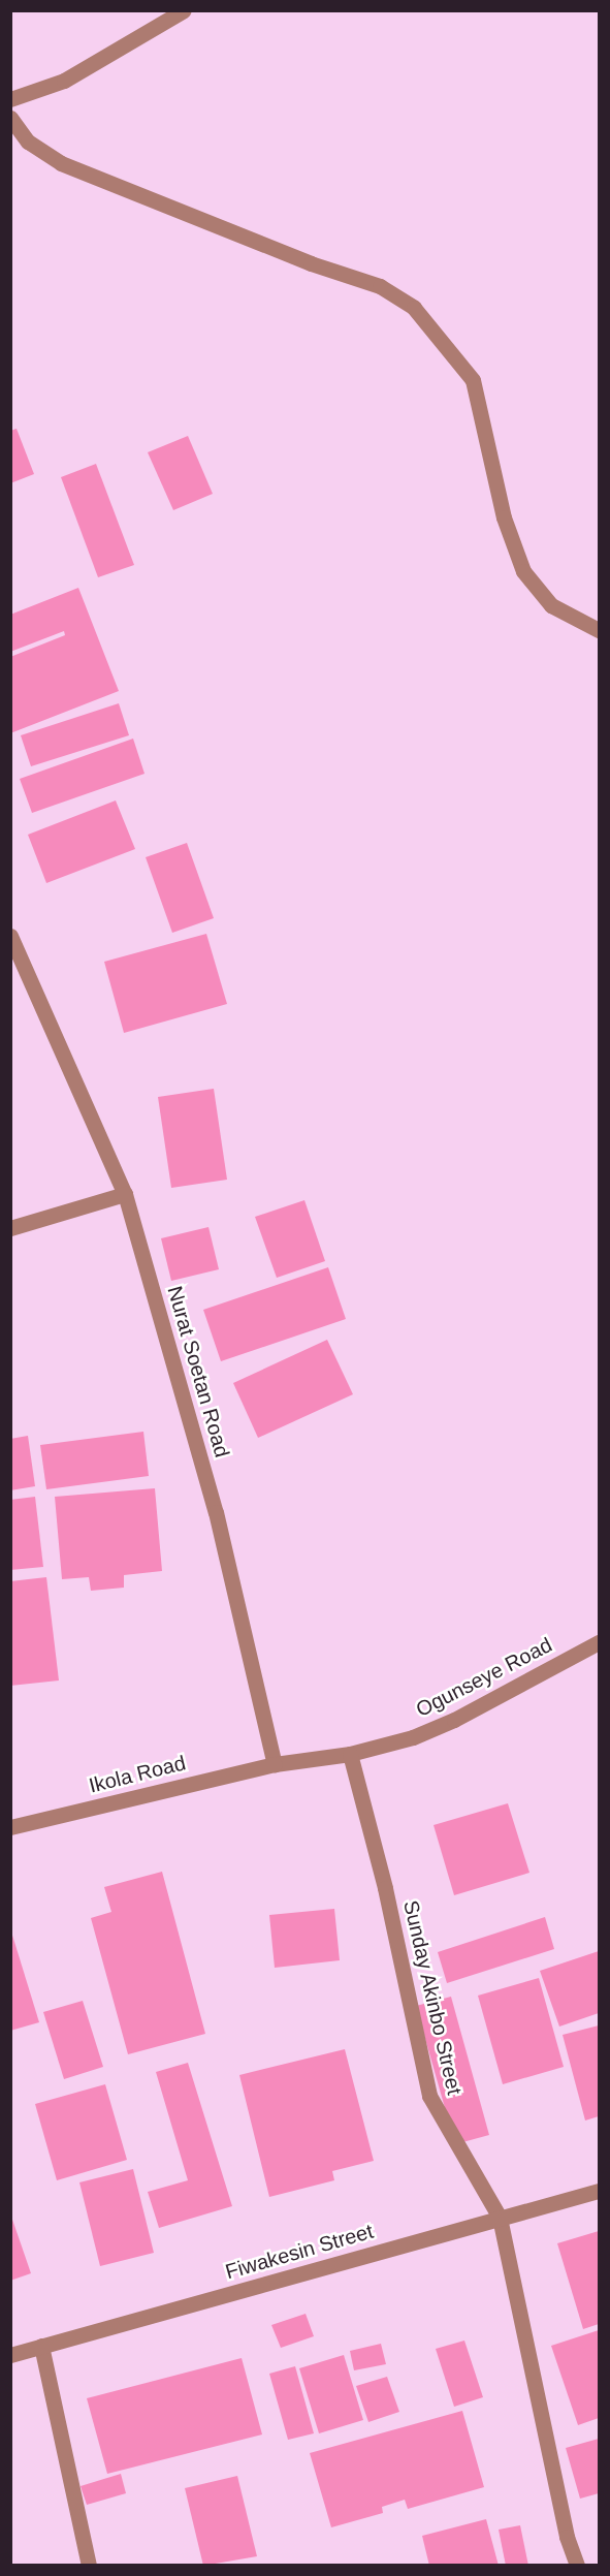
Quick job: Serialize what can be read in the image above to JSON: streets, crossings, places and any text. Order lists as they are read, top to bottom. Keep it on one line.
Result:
{"streets":{"street":["Nurat Soetan Road","Ogunseye Road","Ikola Road","Sunday Akinbo Street","Fiwakesin Street"]},"crossings":[["Nurat Soetan Road","Ikola Road"],["Ogunseye Road","Sunday Akinbo Street"],["Sunday Akinbo Street","Fiwakesin Street"]]}
